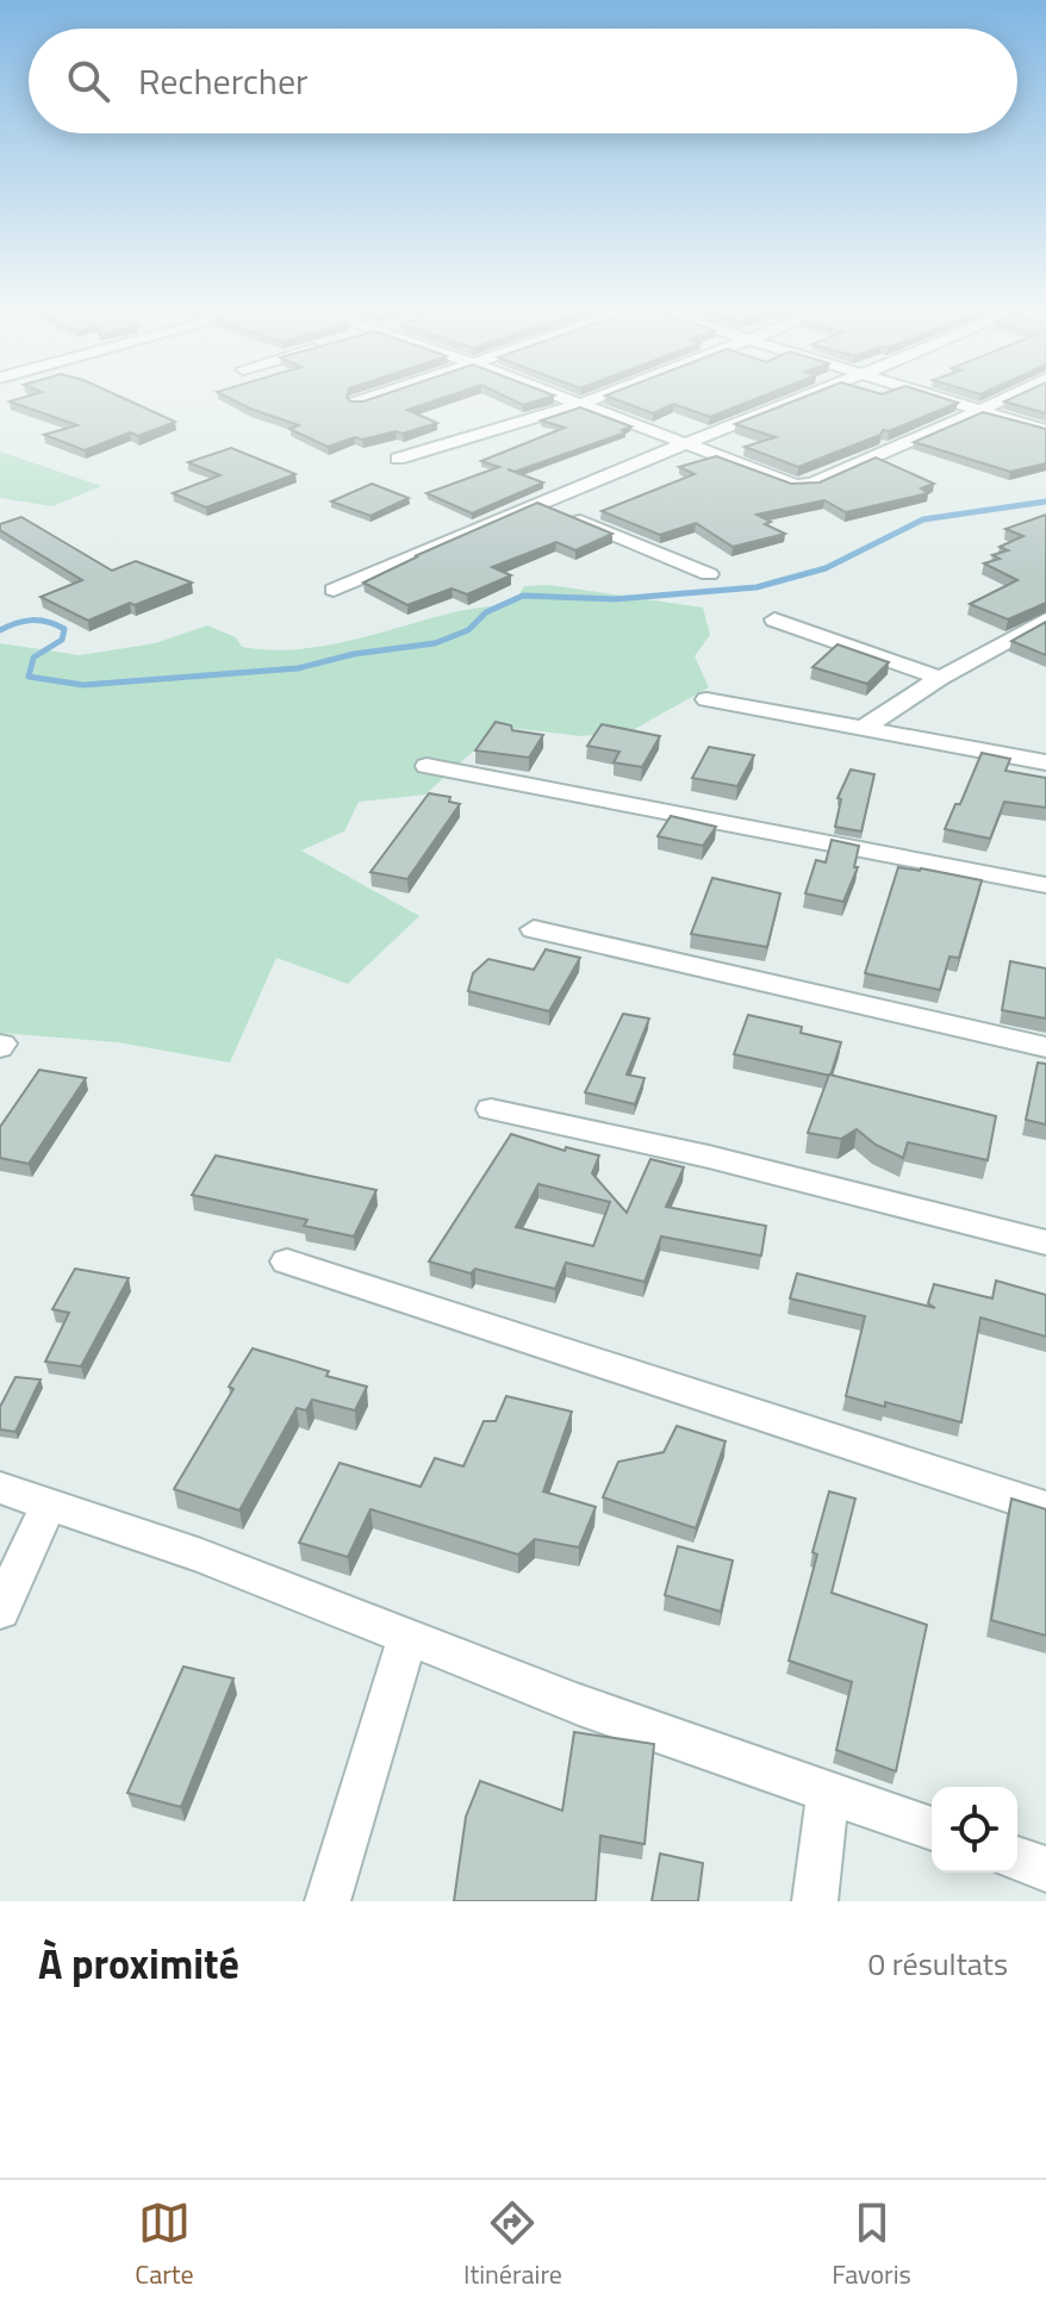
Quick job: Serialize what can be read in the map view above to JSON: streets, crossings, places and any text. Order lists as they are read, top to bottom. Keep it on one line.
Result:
{"page":{"search":"Rechercher","heading":["À proximité","0 résultats"],"nav":["Carte","Itinéraire","Favoris"]}}
